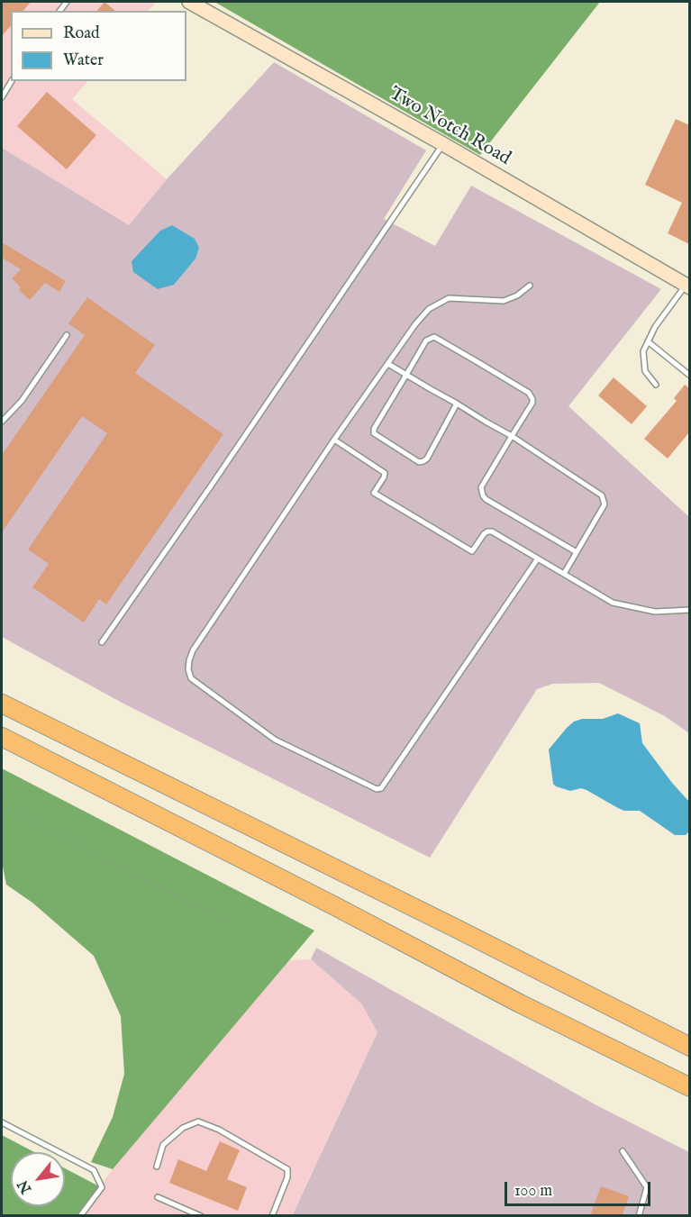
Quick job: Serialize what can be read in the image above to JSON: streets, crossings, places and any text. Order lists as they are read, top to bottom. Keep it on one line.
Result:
{"streets":{"street":["Two Notch Road"]},"legend":["Road","Water"],"scale_bar":"100 m","north":"bottom left"}
